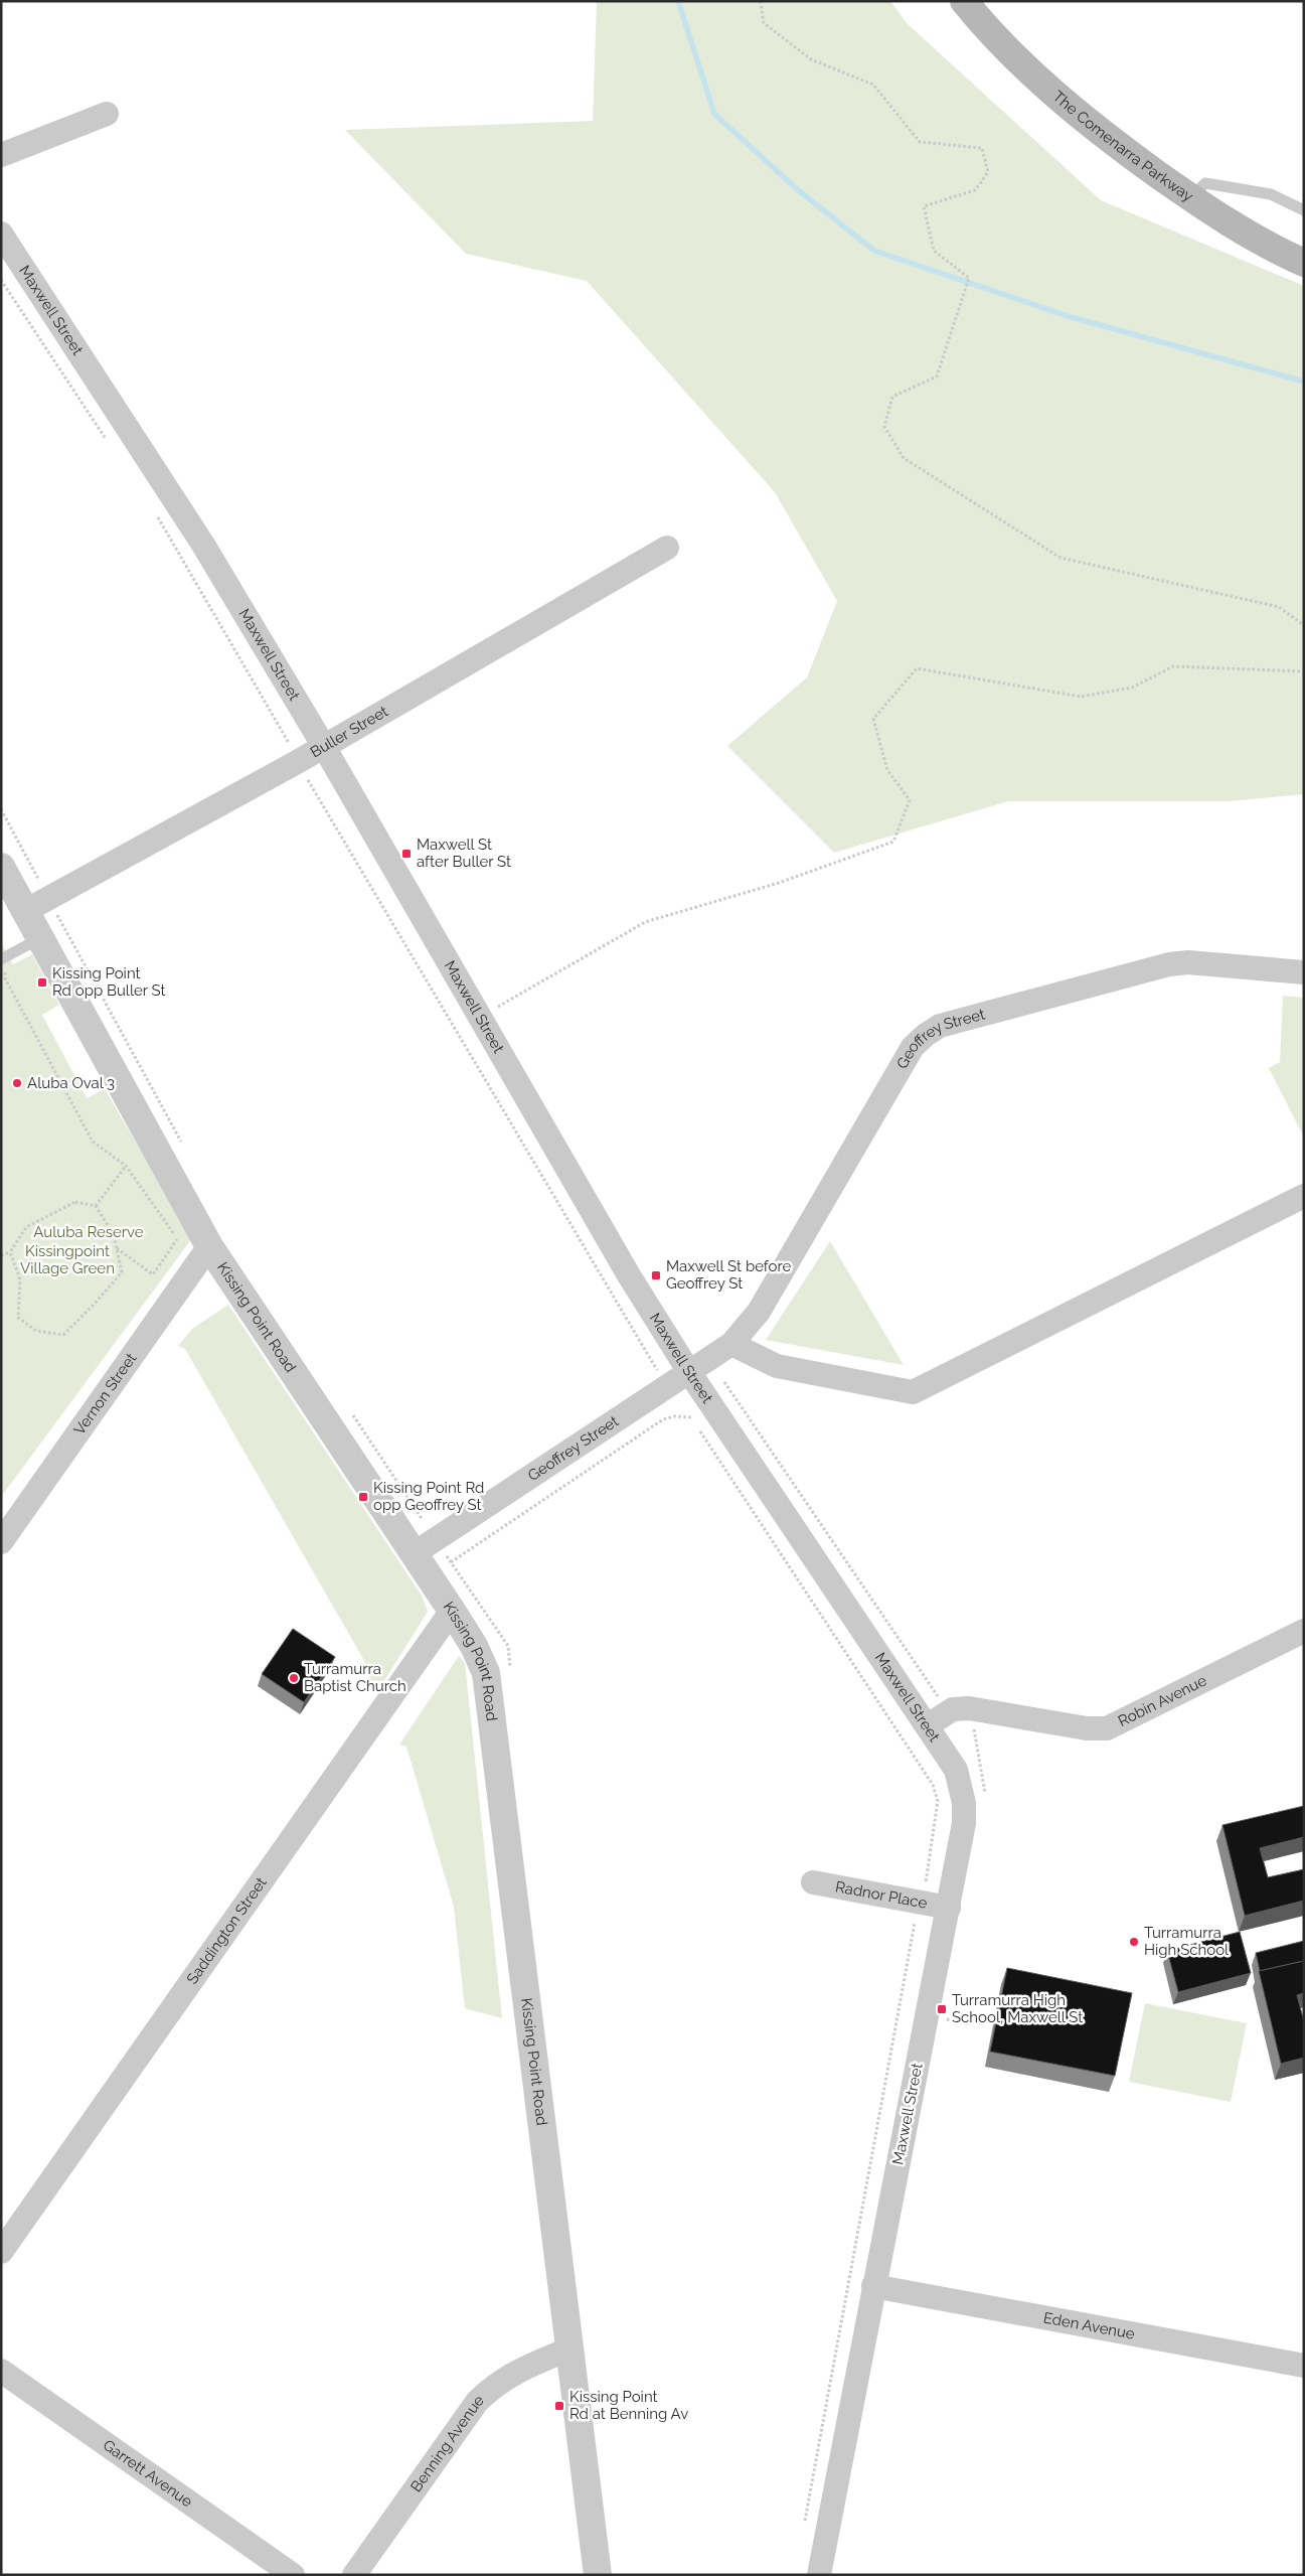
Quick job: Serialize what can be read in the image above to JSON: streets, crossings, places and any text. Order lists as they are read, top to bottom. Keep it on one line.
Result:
{"streets":{"main road":["The Comenarra Parkway"],"street":["Maxwell Street","Buller Street","Geoffrey Street","Kissing Point Road","Vernon Street","Robin Avenue","Radnor Place","Saddington Street","Eden Avenue","Benning Avenue","Garrett Avenue"]},"crossings":[["Maxwell Street","Buller Street"],["Maxwell Street","Geoffrey Street"],["Maxwell Street","Robin Avenue"],["Maxwell Street","Radnor Place"],["Maxwell Street","Eden Avenue"],["Buller Street","Kissing Point Road"],["Geoffrey Street","Kissing Point Road"],["Kissing Point Road","Vernon Street"],["Kissing Point Road","Saddington Street"],["Kissing Point Road","Benning Avenue"]],"parks":["Auluba Reserve","Kissingpoint Village Green"],"places":{"transit":["Maxwell St after Buller St","Kissing Point Rd opp Buller St","Maxwell St before Geoffrey St","Kissing Point Rd opp Geoffrey St","Turramurra High School, Maxwell St","Kissing Point Rd at Benning Av"],"other":["Aluba Oval 3","Turramurra Baptist Church","Turramurra High School"]}}
